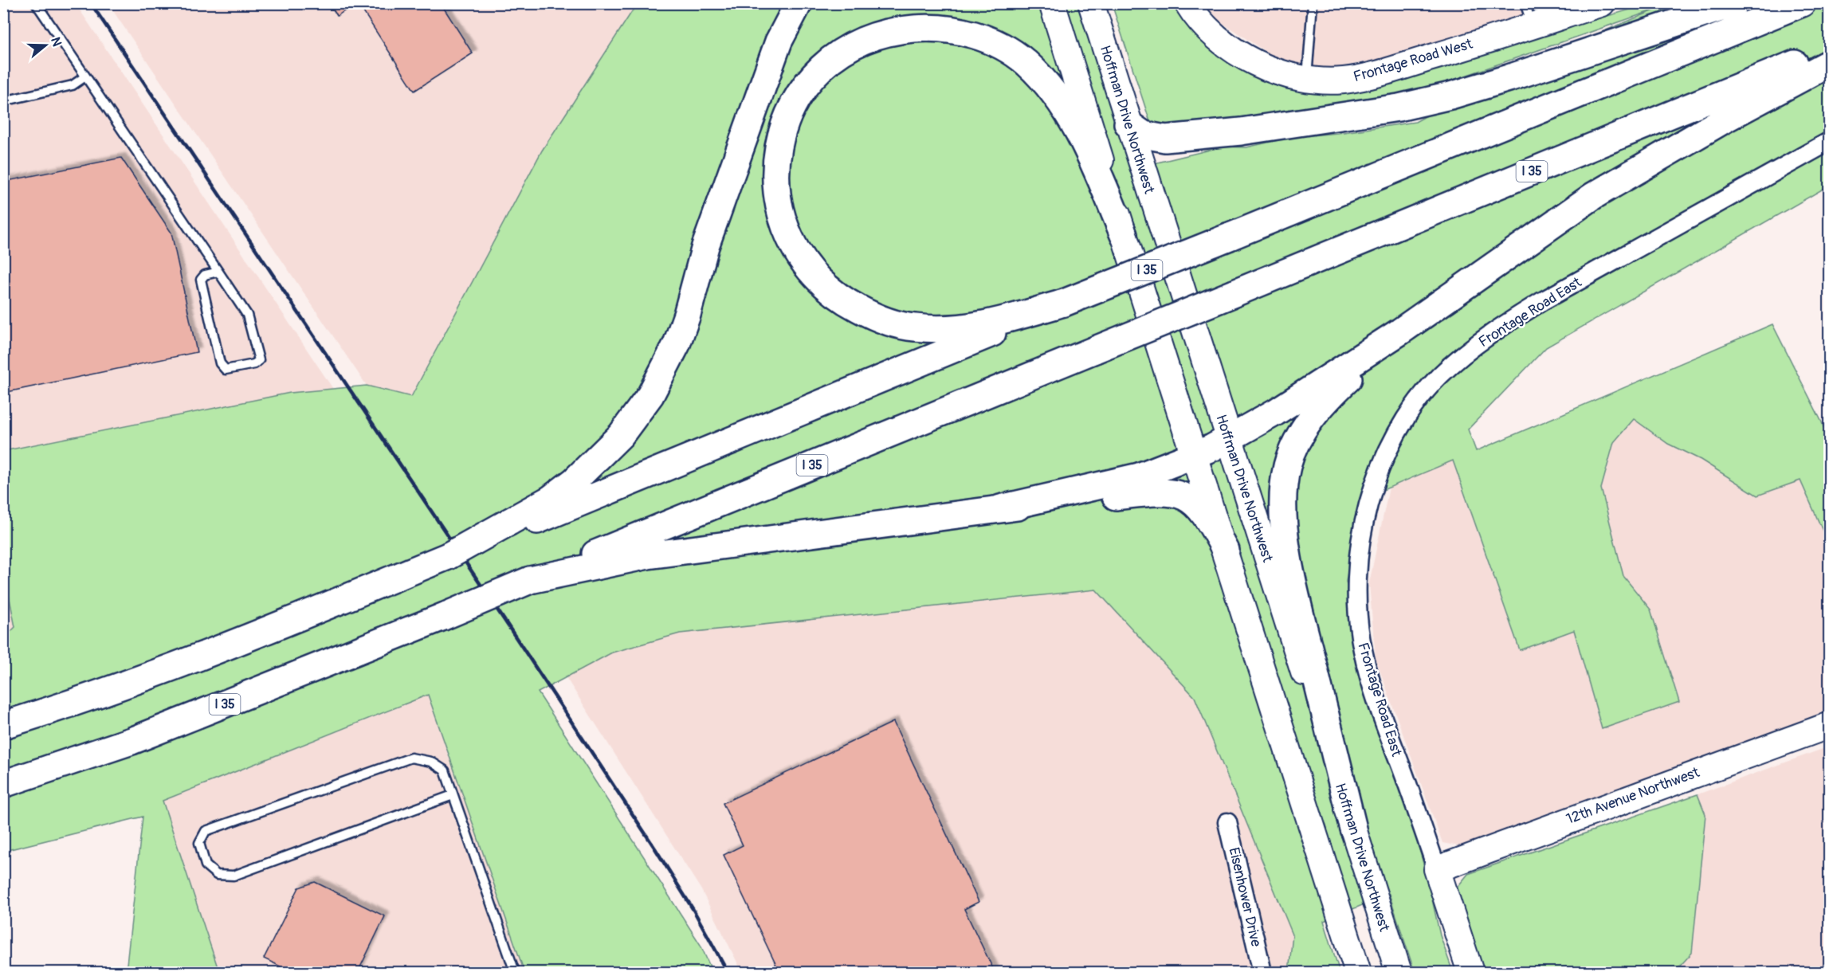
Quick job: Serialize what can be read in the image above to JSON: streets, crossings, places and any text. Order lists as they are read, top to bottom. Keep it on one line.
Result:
{"streets":{"highway":["I 35"],"main road":["Frontage Road West","Hoffman Drive Northwest","Frontage Road East","12th Avenue Northwest"],"street":["Eisenhower Drive"]},"crossings":[["Frontage Road East","12th Avenue Northwest"]],"north":"right"}
